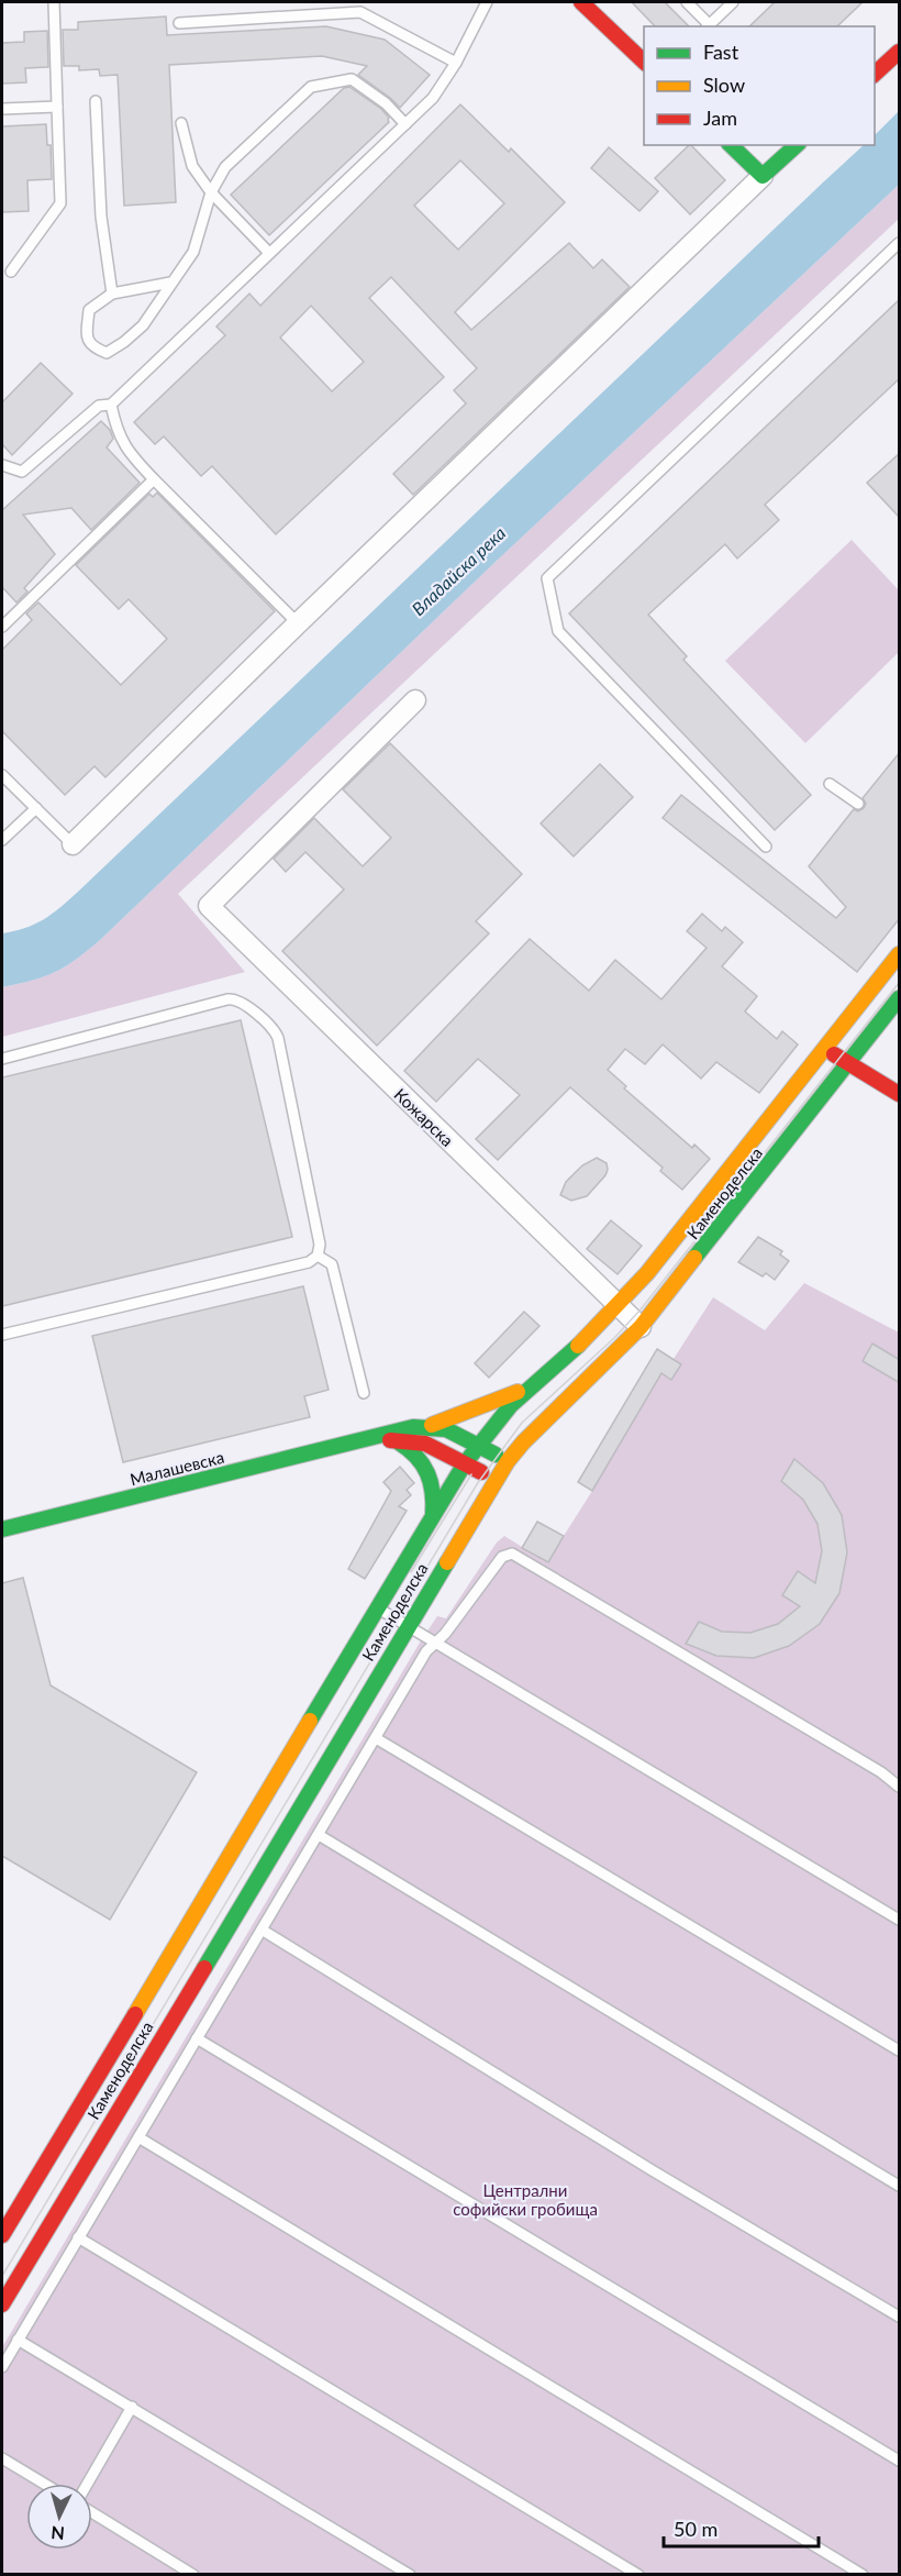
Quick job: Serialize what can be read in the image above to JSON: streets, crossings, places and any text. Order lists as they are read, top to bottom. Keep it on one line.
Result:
{"streets":{"street":["Кожарска","Каменоделска","Малашевска"]},"crossings":[["Кожарска","Каменоделска"],["Каменоделска","Малашевска"]],"water":["Владайска река"],"parks":["Централни софийски гробища"],"legend":["Fast","Slow","Jam"],"scale_bar":"50 m","north":"bottom"}
